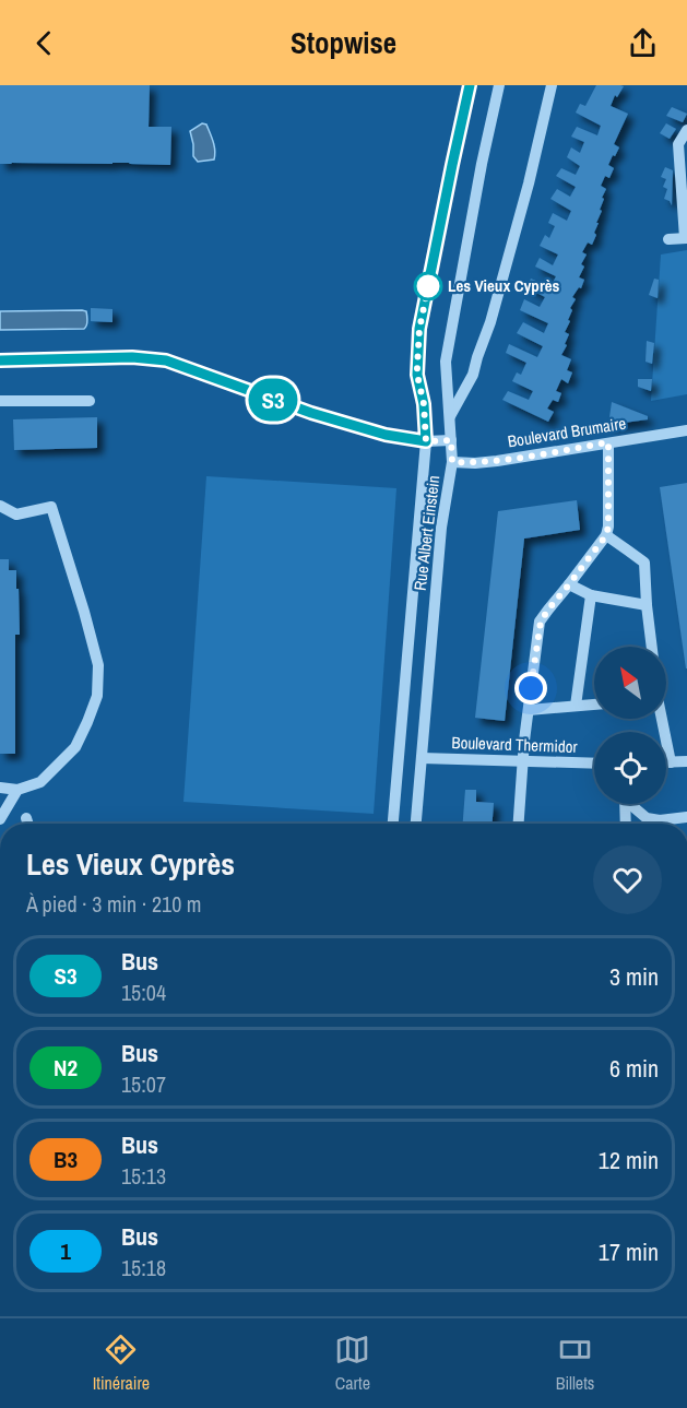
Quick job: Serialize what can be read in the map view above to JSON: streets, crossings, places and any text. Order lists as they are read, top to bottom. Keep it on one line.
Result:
{"streets":{"street":["Boulevard Brumaire","Rue Albert Einstein","Boulevard Thermidor"]},"crossings":[["Boulevard Brumaire","Rue Albert Einstein"],["Rue Albert Einstein","Boulevard Thermidor"]],"places":["Les Vieux Cyprès"],"lines":["bus line S3"],"north":"top left","page":{"header":"Stopwise","on_map":"S3","heading":["Les Vieux Cyprès","À pied · 3 min · 210 m"],"list":[{"mark":"S3","name":"Bus","note":"15:04","value":"3 min"},{"mark":"N2","name":"Bus","note":"15:07","value":"6 min"},{"mark":"B3","name":"Bus","note":"15:13","value":"12 min"},{"mark":"1","name":"Bus","note":"15:18","value":"17 min"}],"tabs":["Itinéraire","Carte","Billets"]}}
